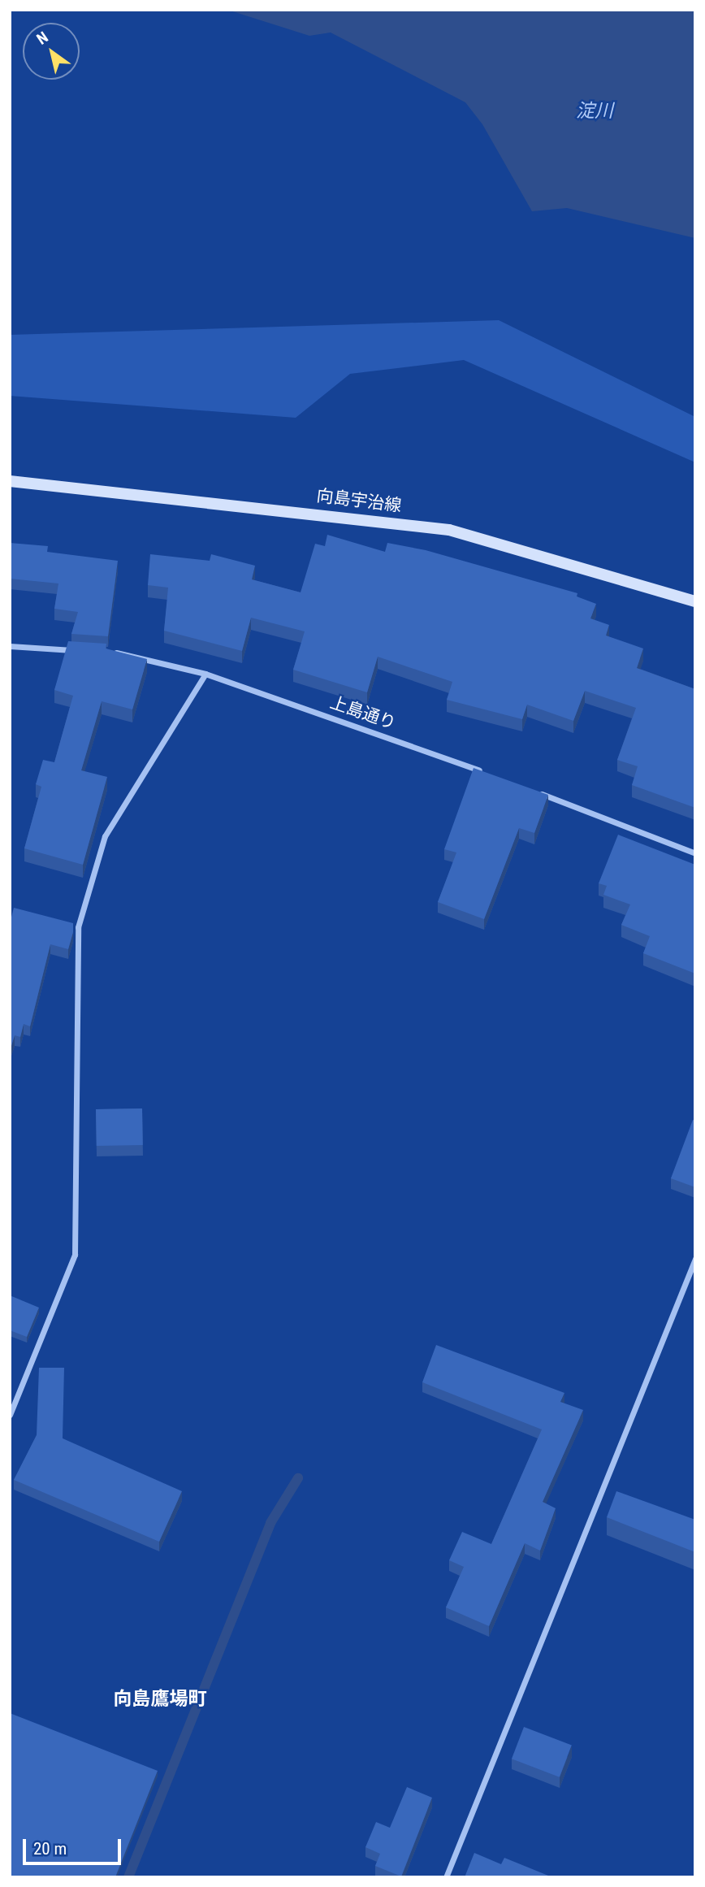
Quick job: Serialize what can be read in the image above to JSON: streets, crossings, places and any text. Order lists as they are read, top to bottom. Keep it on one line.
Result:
{"streets":{"main road":["向島宇治線"],"street":["上島通り"]},"districts":["向島鷹場町"],"water":["淀川"],"scale_bar":"20 m","north":"top left"}
